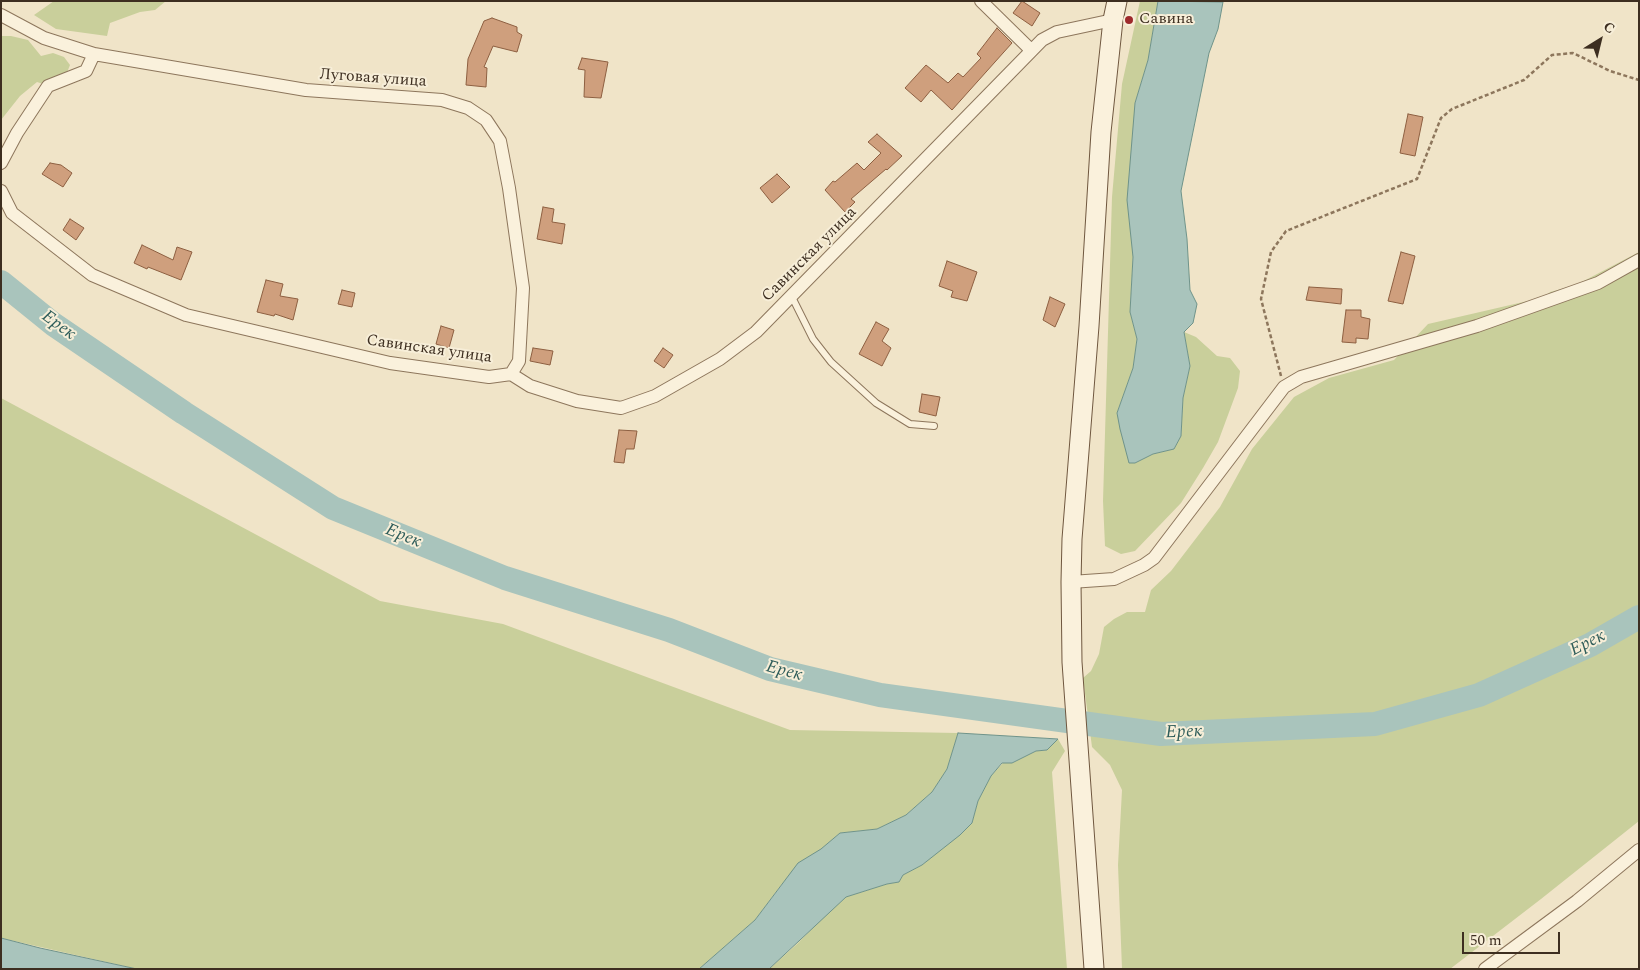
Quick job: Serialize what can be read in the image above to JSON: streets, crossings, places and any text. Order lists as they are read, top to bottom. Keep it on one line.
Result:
{"streets":{"street":["Луговая улица","Савинская улица"]},"crossings":[["Луговая улица","Савинская улица"]],"water":["Ерек"],"places":["Савина"],"scale_bar":"50 m","north":"top right"}
